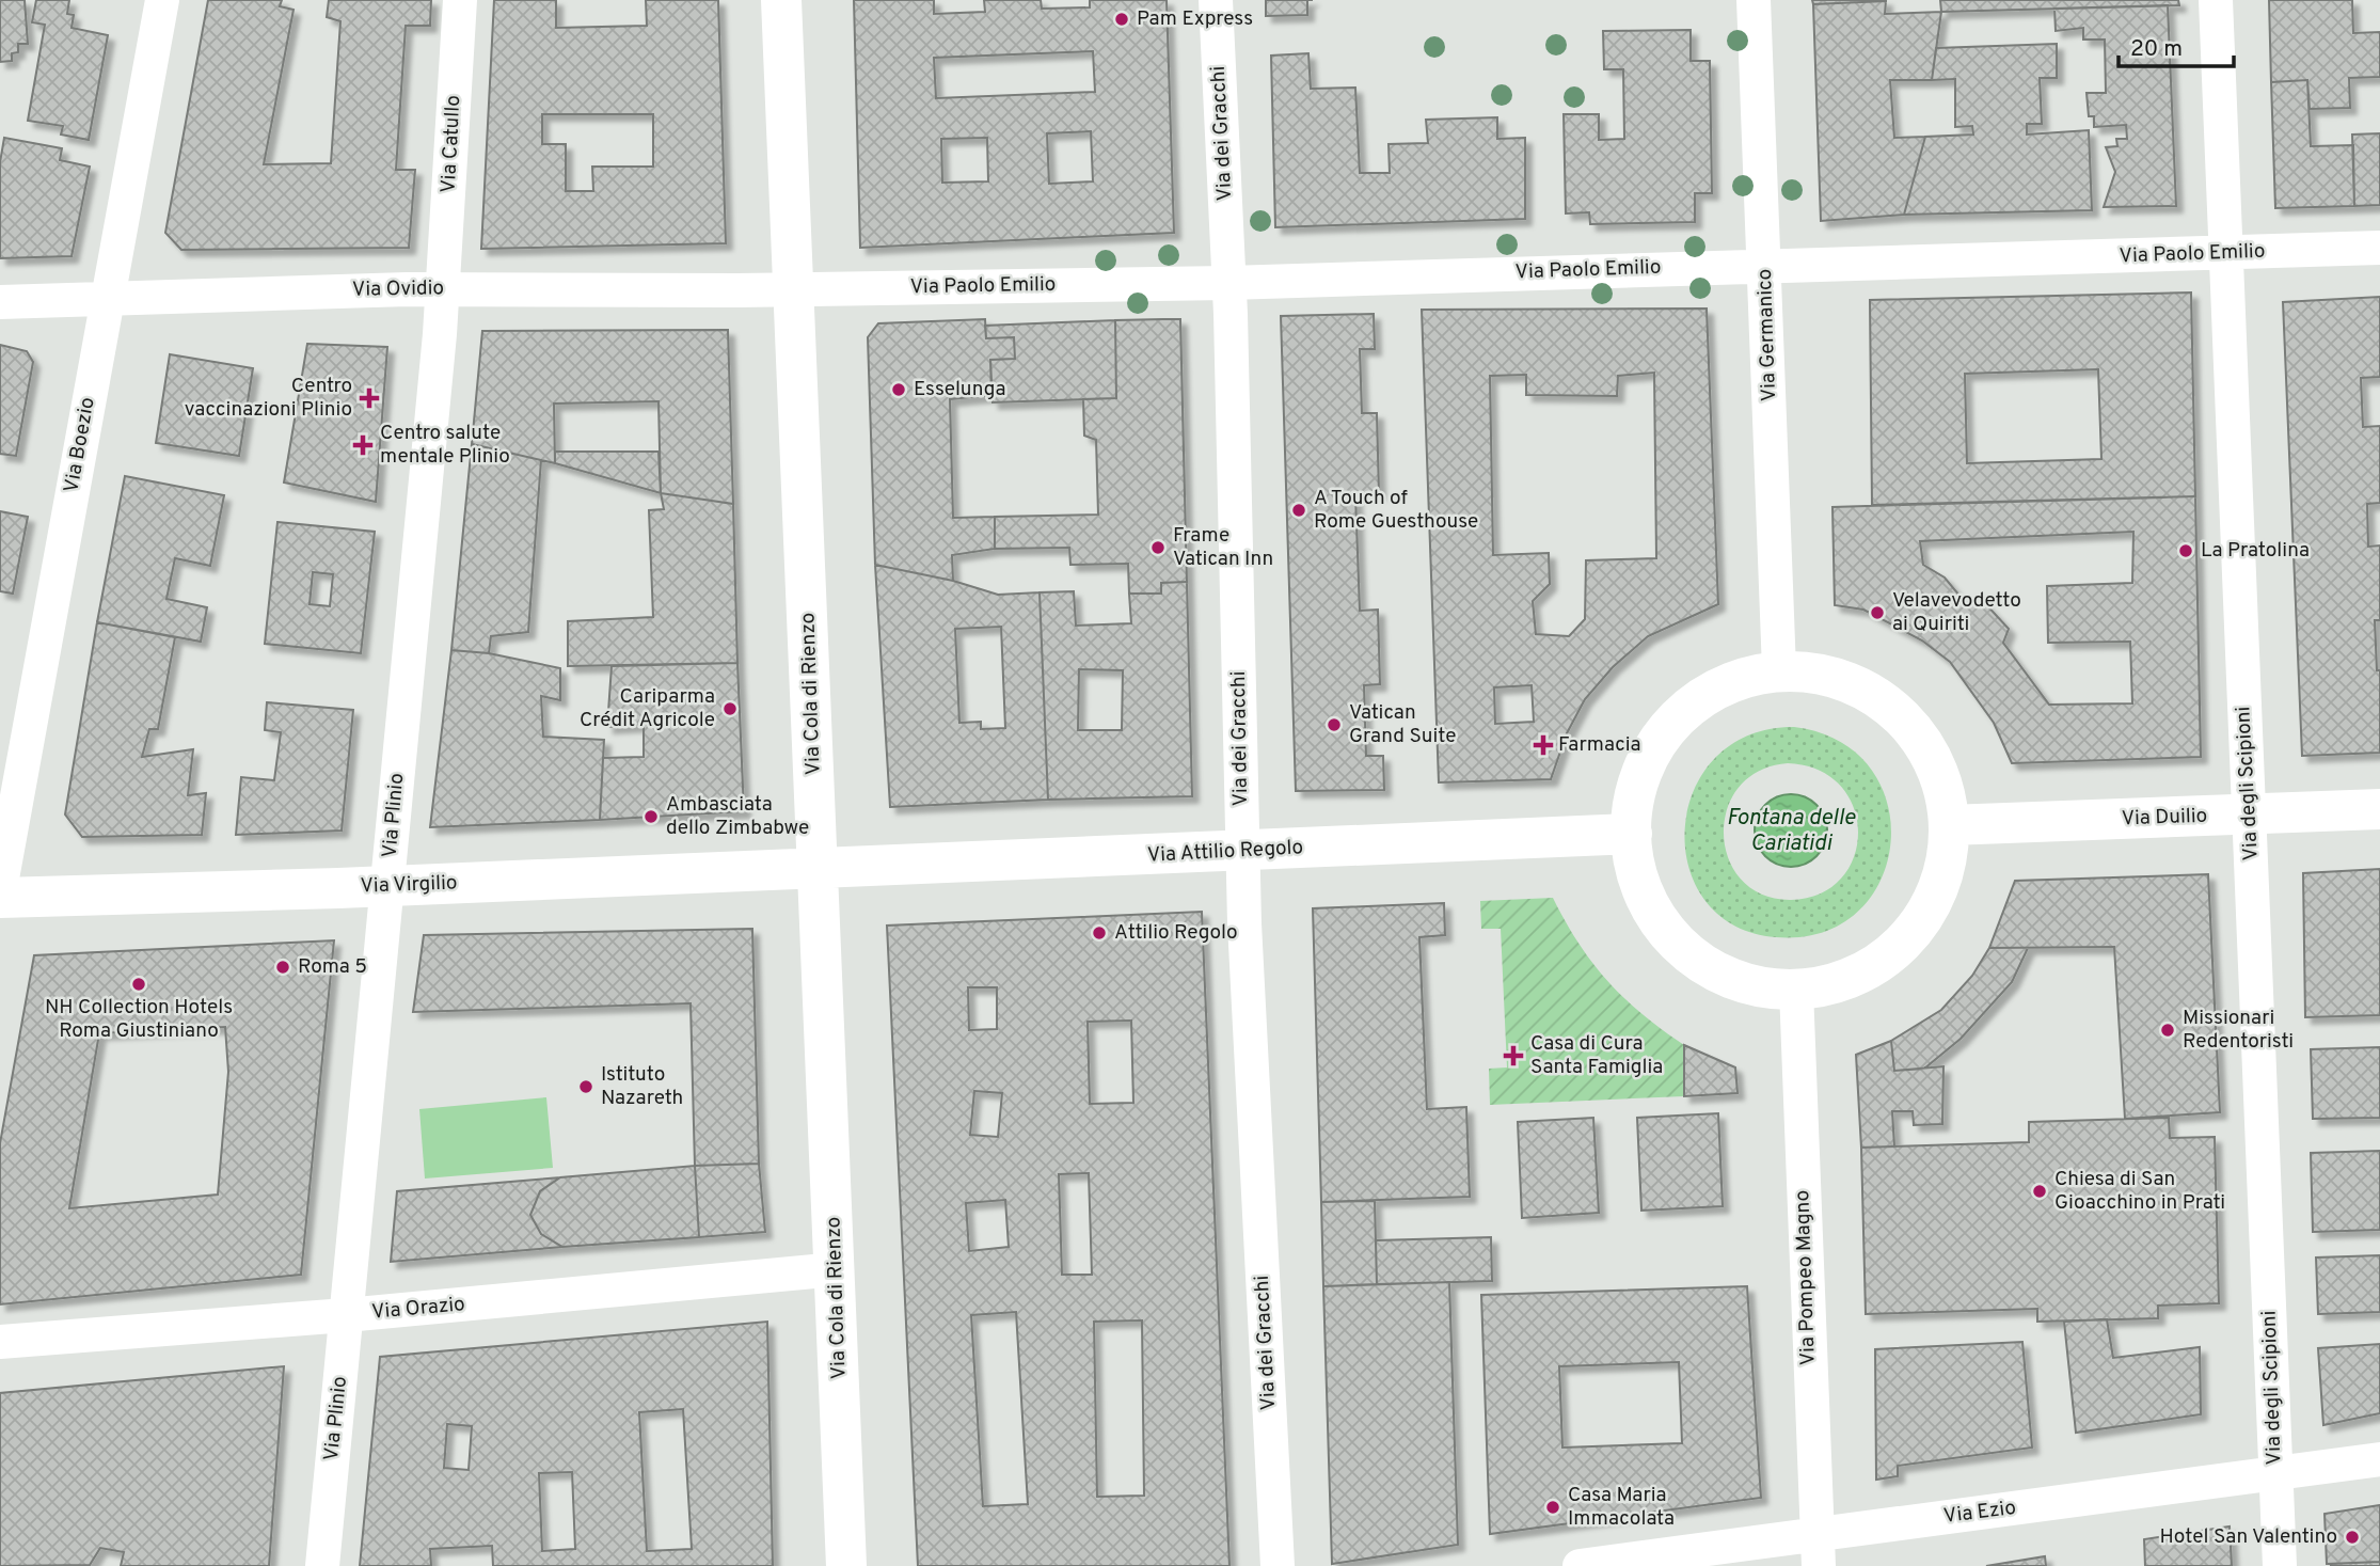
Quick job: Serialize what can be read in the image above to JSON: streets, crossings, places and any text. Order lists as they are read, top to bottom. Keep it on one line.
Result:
{"streets":{"street":["Via dei Gracchi","Via Catullo","Via Paolo Emilio","Via Ovidio","Via Germanico","Via Boezio","Via Cola di Rienzo","Via degli Scipioni","Via Plinio","Via Duilio","Via Attilio Regolo","Via Virgilio","Via Pompeo Magno","Via Orazio","Via Ezio"]},"crossings":[["Via dei Gracchi","Via Paolo Emilio"],["Via dei Gracchi","Via Attilio Regolo"],["Via Catullo","Via Ovidio"],["Via Catullo","Via Plinio"],["Via Paolo Emilio","Via Ovidio"],["Via Paolo Emilio","Via Germanico"],["Via Paolo Emilio","Via Cola di Rienzo"],["Via Paolo Emilio","Via degli Scipioni"],["Via Ovidio","Via Boezio"],["Via Ovidio","Via Cola di Rienzo"],["Via Ovidio","Via Plinio"],["Via Cola di Rienzo","Via Attilio Regolo"],["Via Cola di Rienzo","Via Virgilio"],["Via Cola di Rienzo","Via Orazio"],["Via degli Scipioni","Via Duilio"],["Via degli Scipioni","Via Ezio"],["Via Plinio","Via Virgilio"],["Via Plinio","Via Orazio"],["Via Attilio Regolo","Via Virgilio"],["Via Pompeo Magno","Via Ezio"]],"water":["Fontana delle Cariatidi"],"places":{"other":["Pam Express","Esselunga","A Touch of Rome Guesthouse","Frame Vatican Inn","La Pratolina","Velavevodetto ai Quiriti","Cariparma Crédit Agricole","Vatican Grand Suite","Ambasciata dello Zimbabwe","Attilio Regolo","Roma 5","NH Collection Hotels Roma Giustiniano","Missionari Redentoristi","Istituto Nazareth","Chiesa di San Gioacchino in Prati","Casa Maria Immacolata","Hotel San Valentino"],"health":["Centro vaccinazioni Plinio","Centro salute mentale Plinio","Farmacia","Casa di Cura Santa Famiglia"]},"scale_bar":"20 m"}
